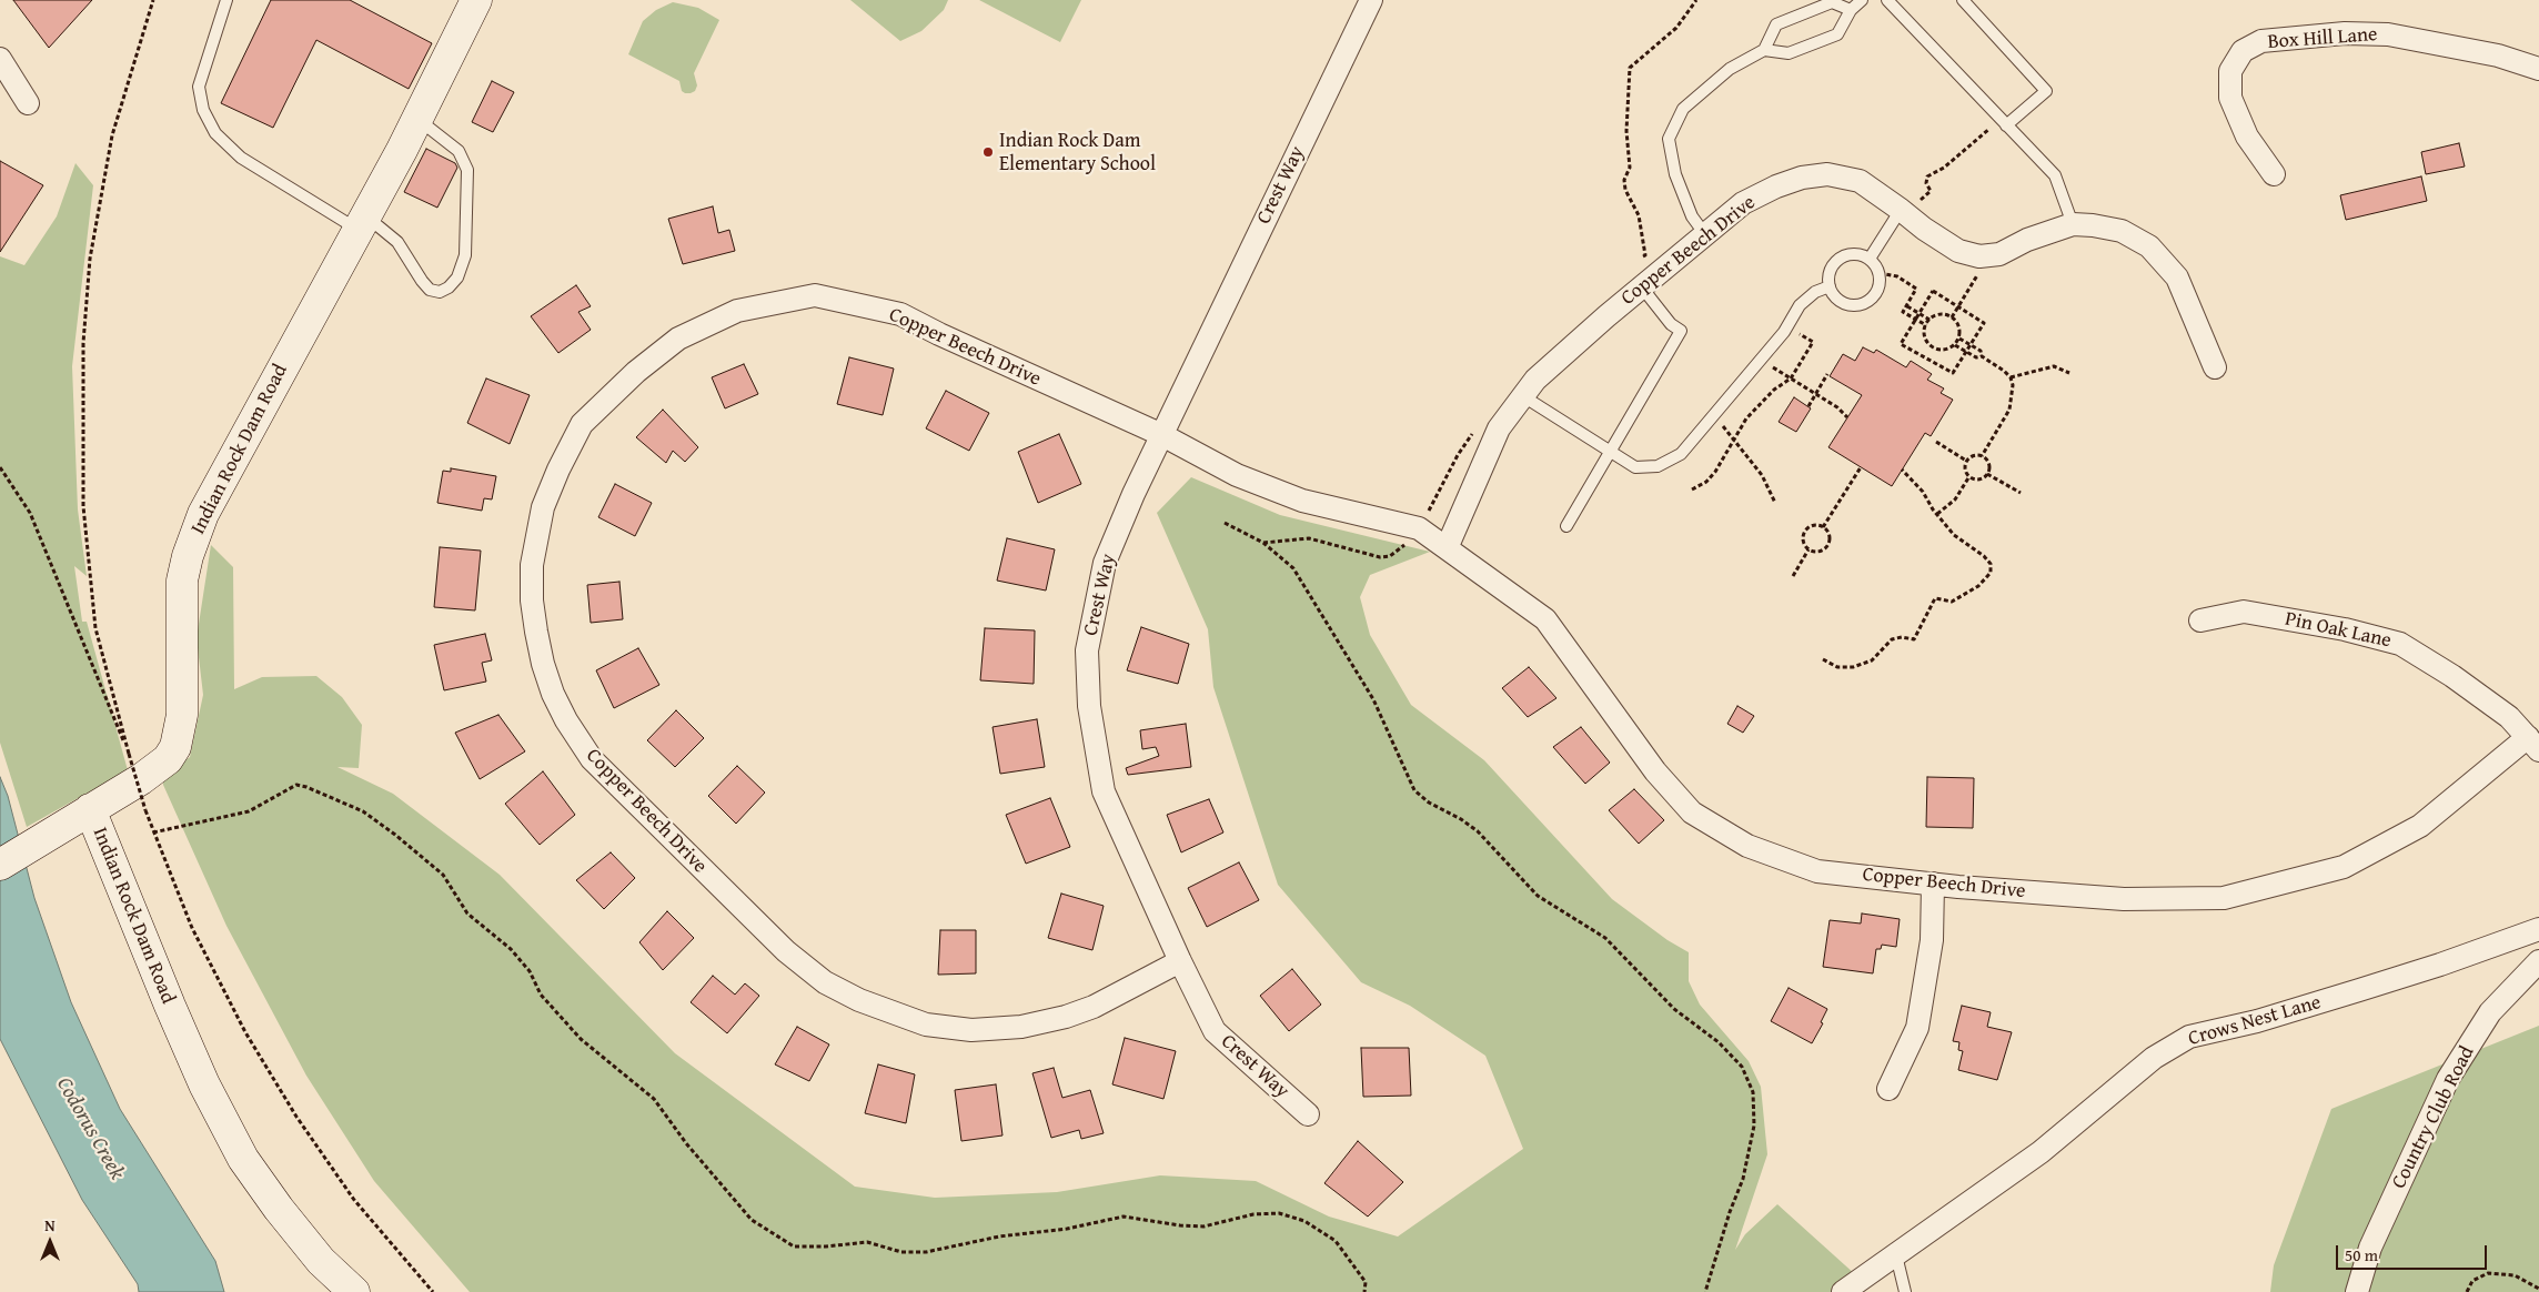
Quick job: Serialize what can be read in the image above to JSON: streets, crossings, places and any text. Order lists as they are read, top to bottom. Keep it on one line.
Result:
{"streets":{"street":["Box Hill Lane","Crest Way","Copper Beech Drive","Indian Rock Dam Road","Pin Oak Lane","Crows Nest Lane","Country Club Road"]},"crossings":[["Crest Way","Copper Beech Drive"],["Copper Beech Drive","Pin Oak Lane"]],"water":["Codorus Creek"],"places":["Indian Rock Dam Elementary School"],"scale_bar":"50 m","north":"top"}
